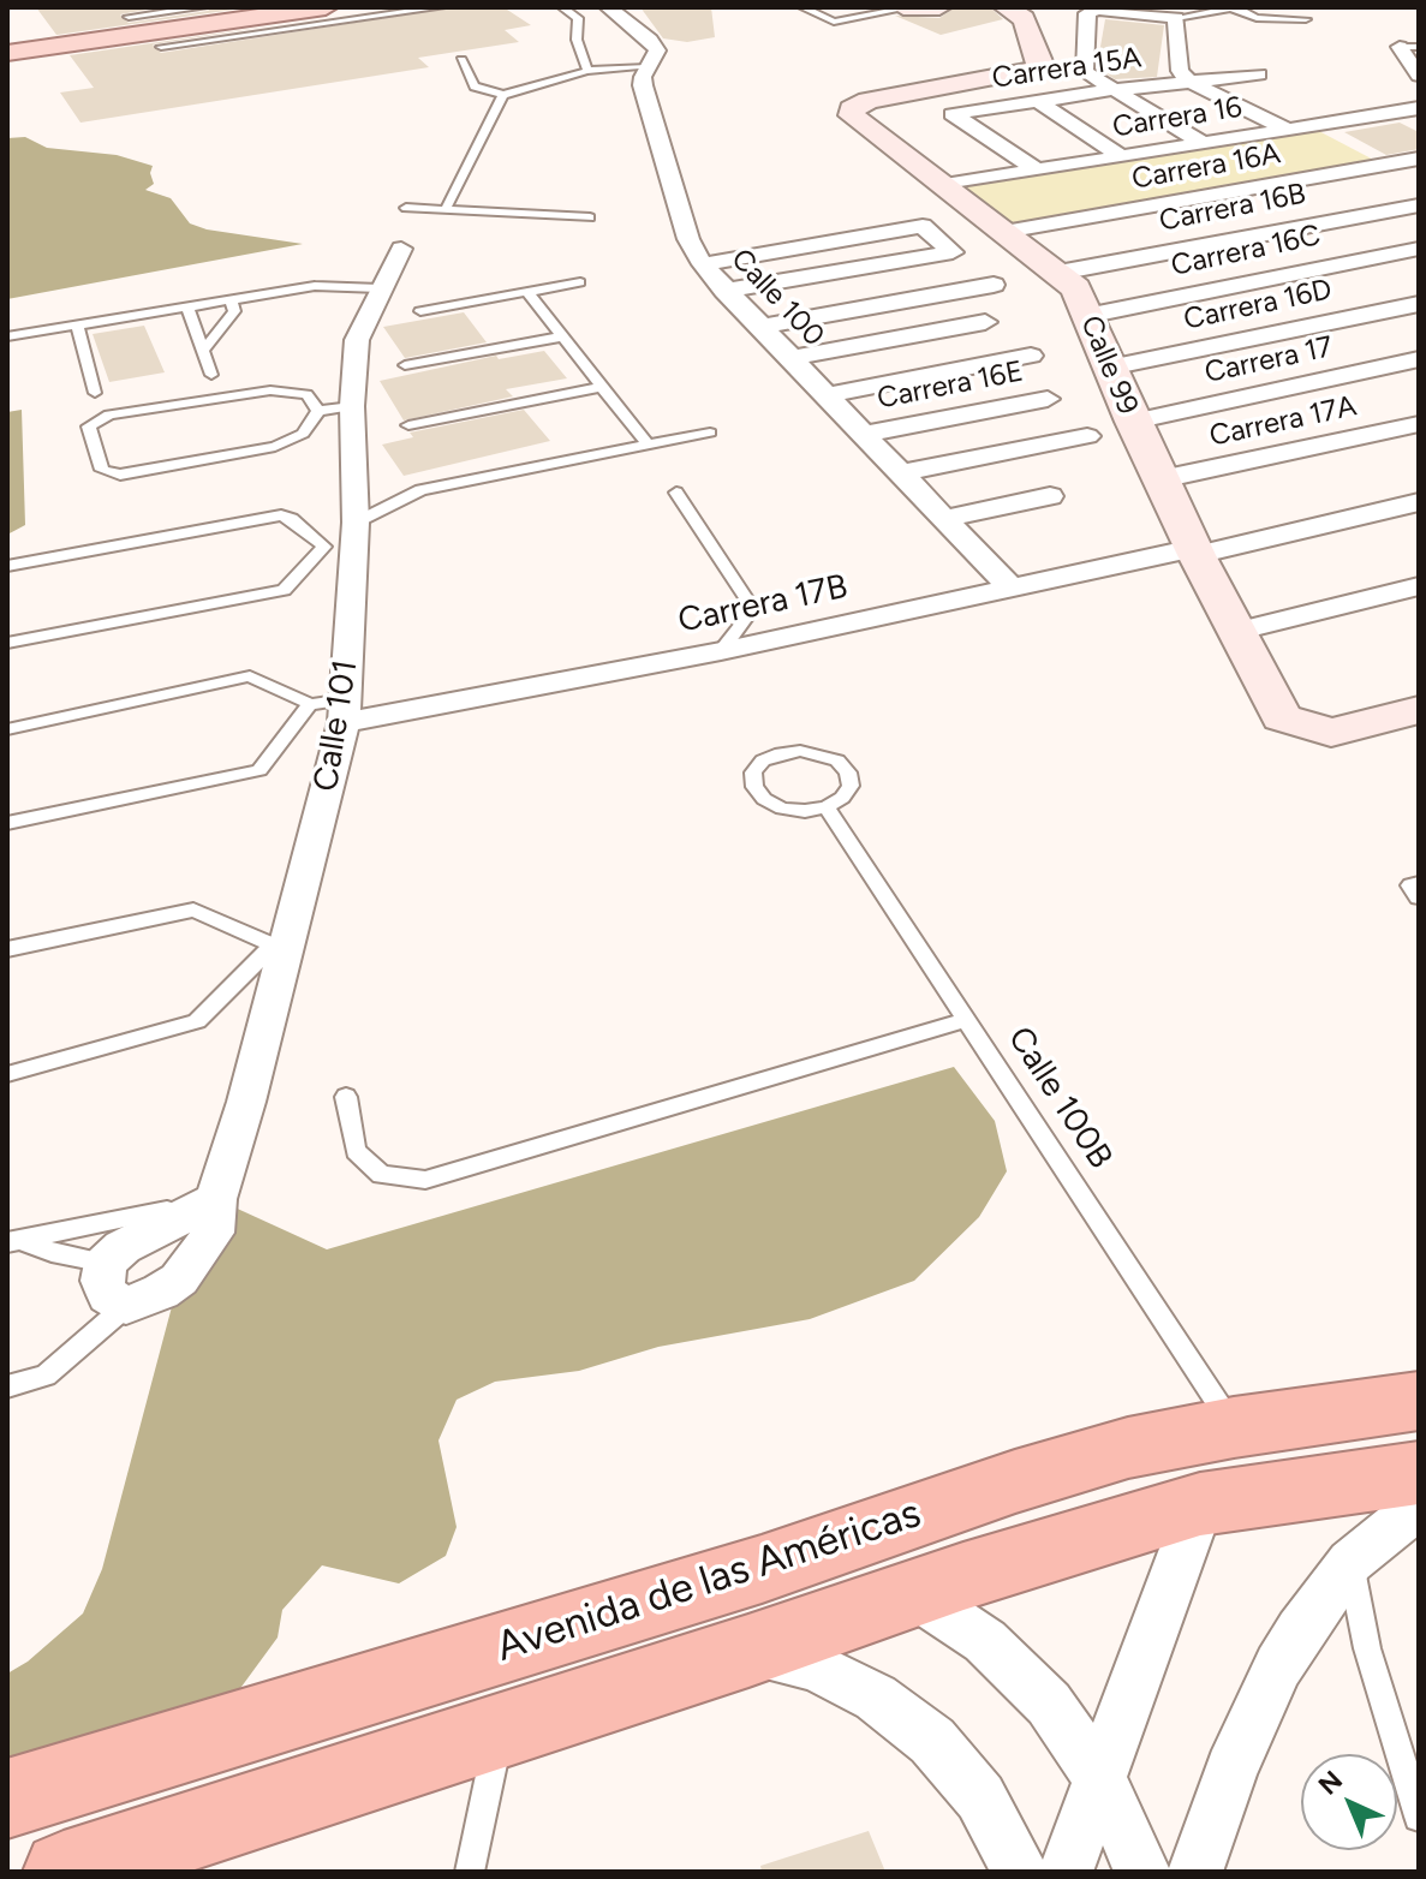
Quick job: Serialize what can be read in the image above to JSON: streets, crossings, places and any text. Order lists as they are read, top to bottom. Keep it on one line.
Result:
{"streets":{"highway":["Avenida de las Américas"],"street":["Carrera 15A","Carrera 16","Carrera 16A","Carrera 16B","Carrera 16C","Calle 100","Carrera 16D","Carrera 17","Calle 99","Carrera 16E","Carrera 17A","Carrera 17B","Calle 101"],"lane":["Calle 100B"]},"crossings":[["Carrera 15A","Carrera 16"],["Carrera 16","Calle 99"],["Carrera 16A","Calle 99"],["Carrera 16B","Calle 99"],["Carrera 16C","Calle 99"],["Calle 100","Carrera 16E"],["Calle 100","Carrera 17B"],["Carrera 16D","Calle 99"],["Carrera 17","Calle 99"],["Calle 99","Carrera 17A"],["Calle 99","Carrera 17B"],["Carrera 17B","Calle 101"],["Calle 100B","Avenida de las Américas"]],"north":"top left"}
